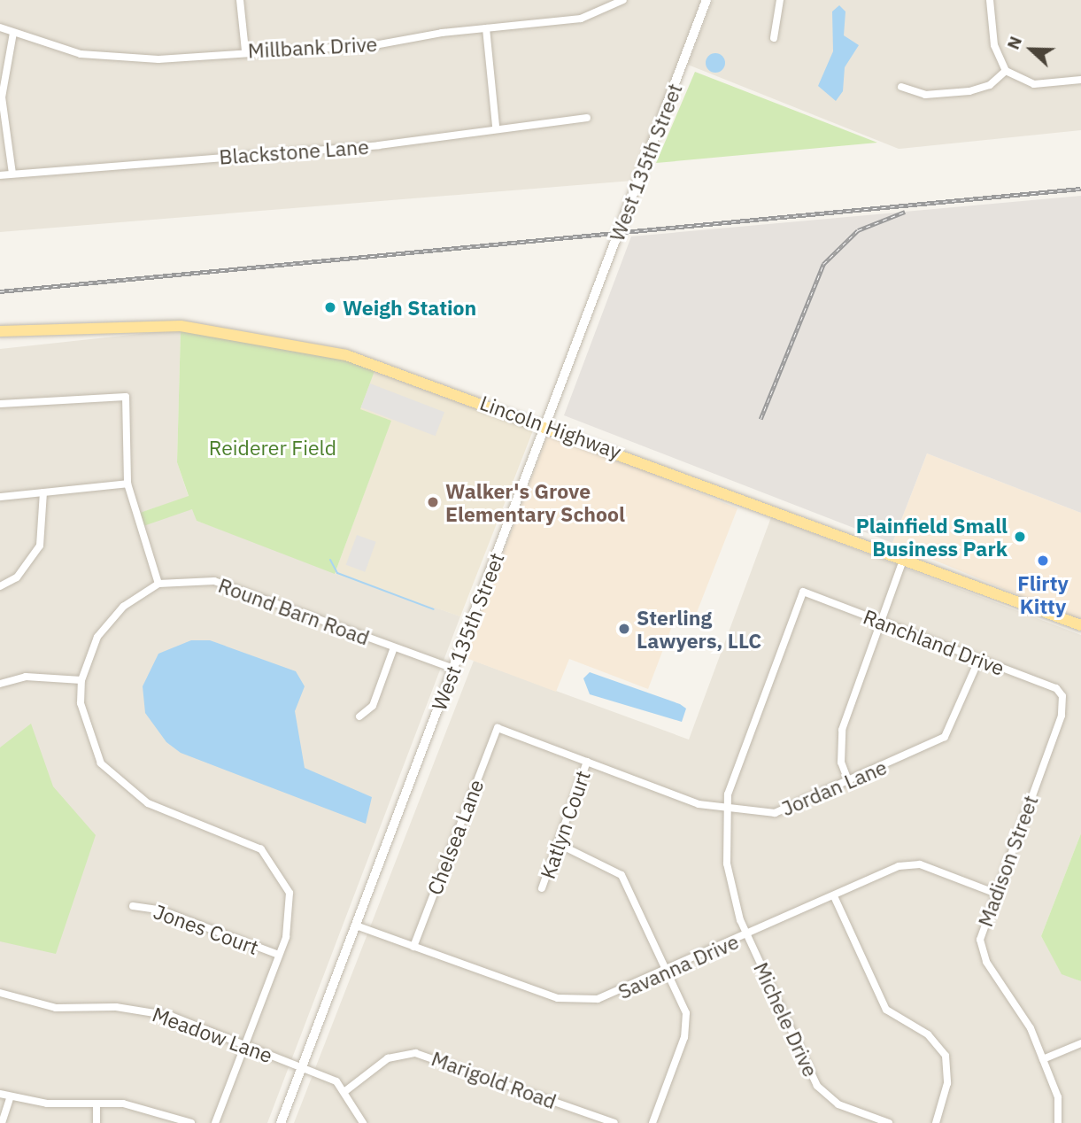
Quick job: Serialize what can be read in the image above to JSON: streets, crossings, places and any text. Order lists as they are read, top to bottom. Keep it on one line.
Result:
{"streets":{"main road":["Lincoln Highway"],"street":["Millbank Drive","Blackstone Lane","West 135th Street","Round Barn Road","Ranchland Drive","Jordan Lane","Katlyn Court","Chelsea Lane","Madison Street","Jones Court","Savanna Drive","Michele Drive","Meadow Lane","Marigold Road"]},"crossings":[["West 135th Street","Lincoln Highway"],["West 135th Street","Round Barn Road"],["West 135th Street","Savanna Drive"],["West 135th Street","Meadow Lane"],["Ranchland Drive","Jordan Lane"],["Ranchland Drive","Madison Street"],["Ranchland Drive","Michele Drive"],["Jordan Lane","Katlyn Court"],["Jordan Lane","Chelsea Lane"],["Jordan Lane","Michele Drive"],["Chelsea Lane","Savanna Drive"],["Madison Street","Savanna Drive"],["Savanna Drive","Michele Drive"],["Meadow Lane","Marigold Road"]],"parks":["Reiderer Field"],"places":["Weigh Station","Walker's Grove Elementary School","Plainfield Small Business Park","Flirty Kitty","Sterling Lawyers, LLC"],"north":"left"}
